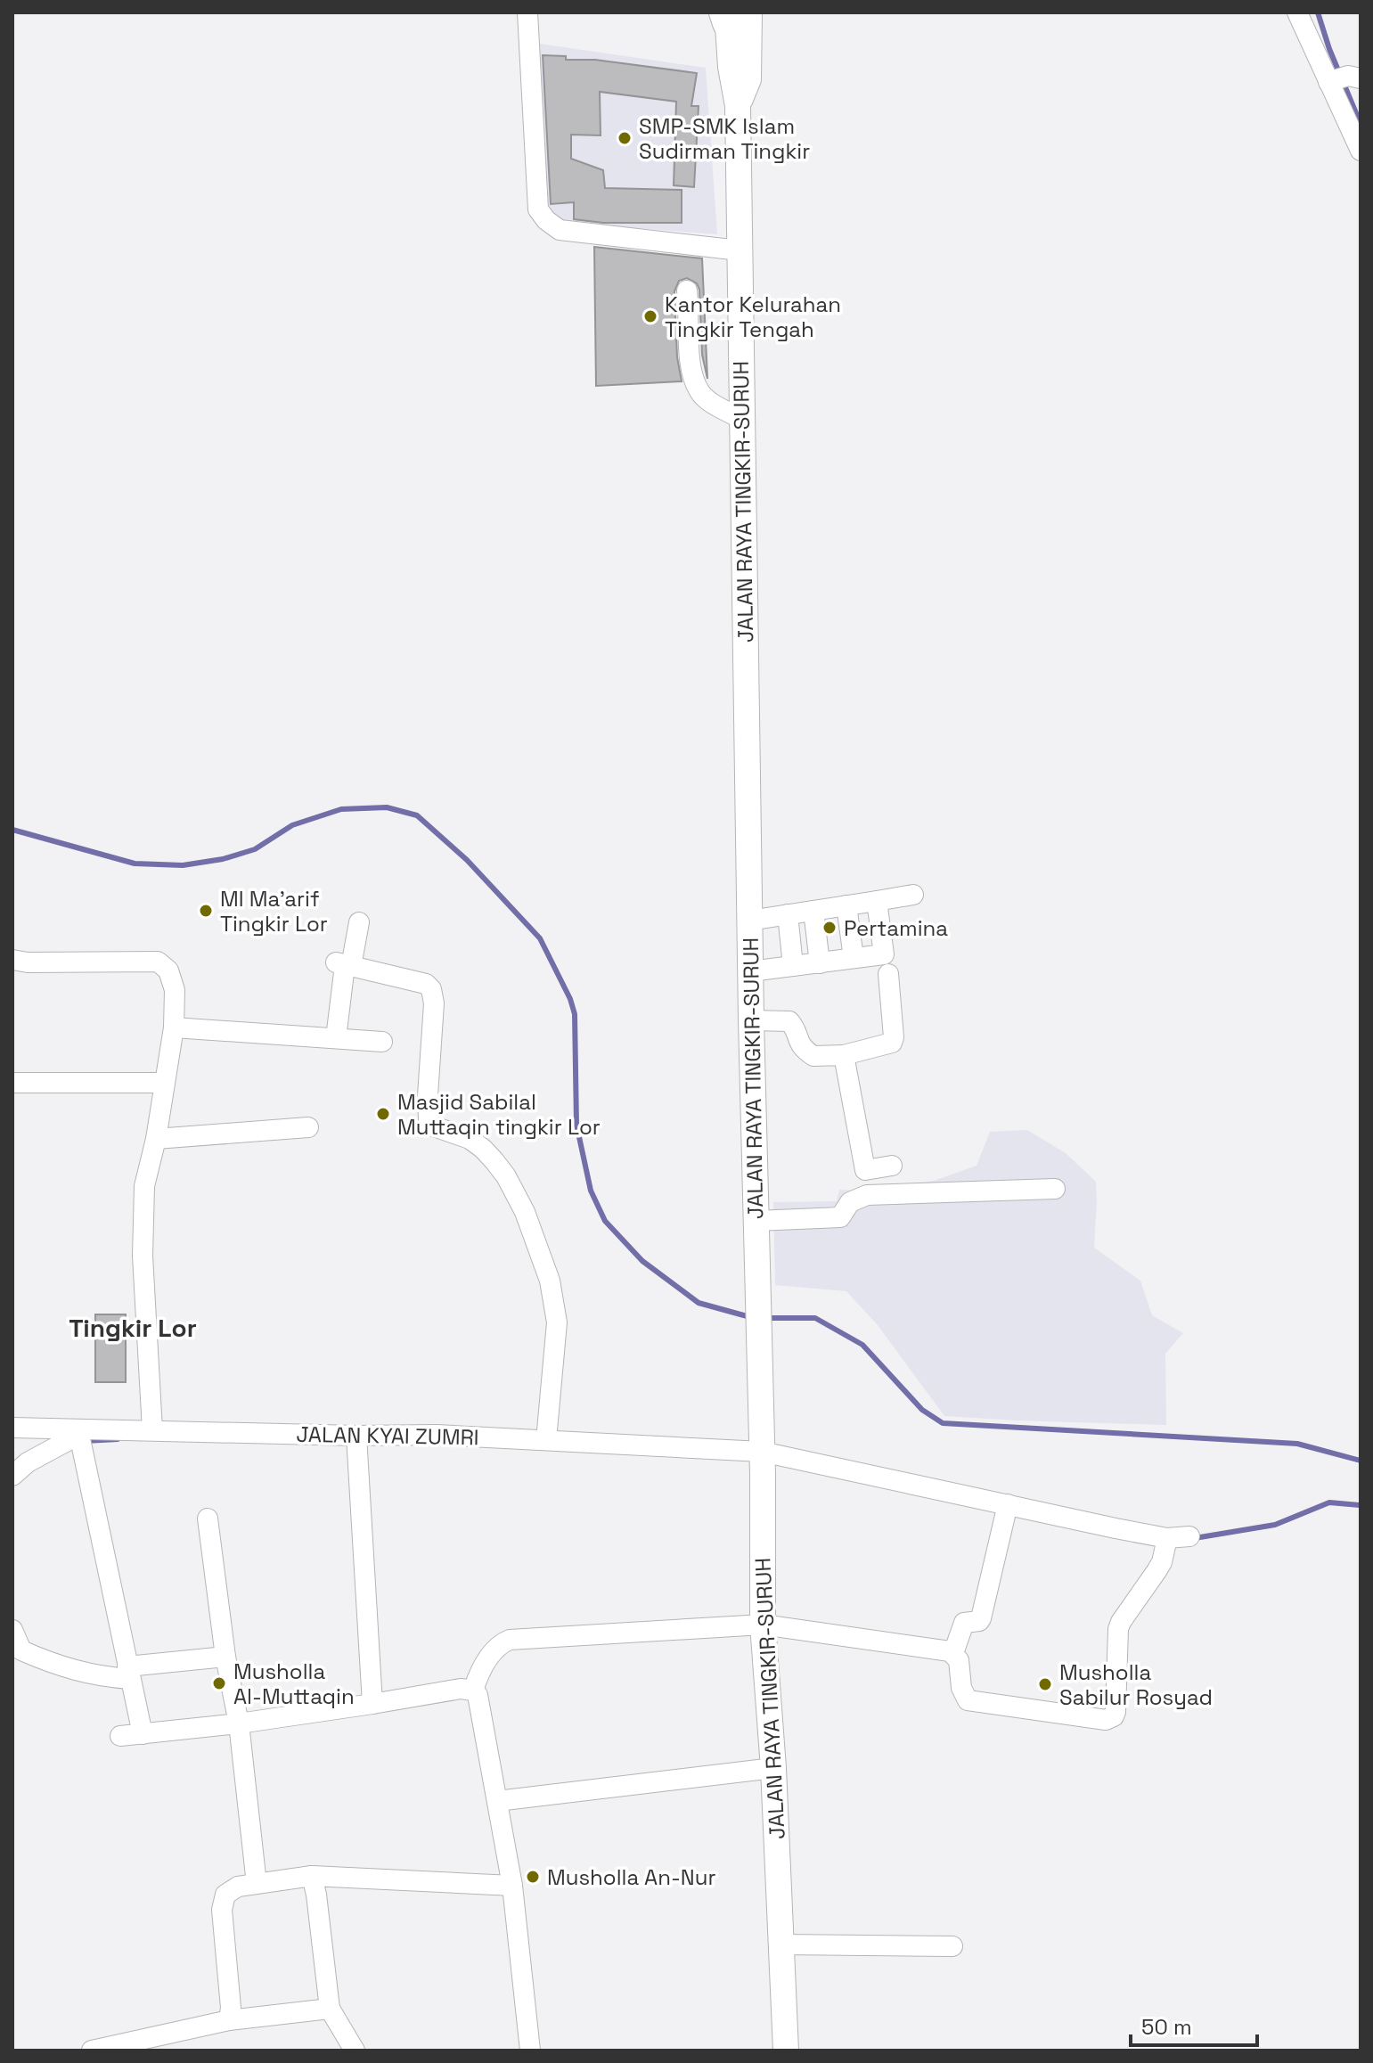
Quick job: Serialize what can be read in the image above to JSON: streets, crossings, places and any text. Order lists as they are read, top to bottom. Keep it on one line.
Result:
{"streets":{"main road":["JALAN RAYA TINGKIR-SURUH"],"street":["JALAN KYAI ZUMRI"]},"crossings":[["JALAN RAYA TINGKIR-SURUH","JALAN KYAI ZUMRI"]],"districts":["Tingkir Lor"],"places":["SMP-SMK Islam Sudirman Tingkir","Kantor Kelurahan Tingkir Tengah","MI Ma'arif Tingkir Lor","Pertamina","Masjid Sabilal Muttaqin tingkir Lor","Musholla Al-Muttaqin","Musholla Sabilur Rosyad","Musholla An-Nur"],"scale_bar":"50 m"}
